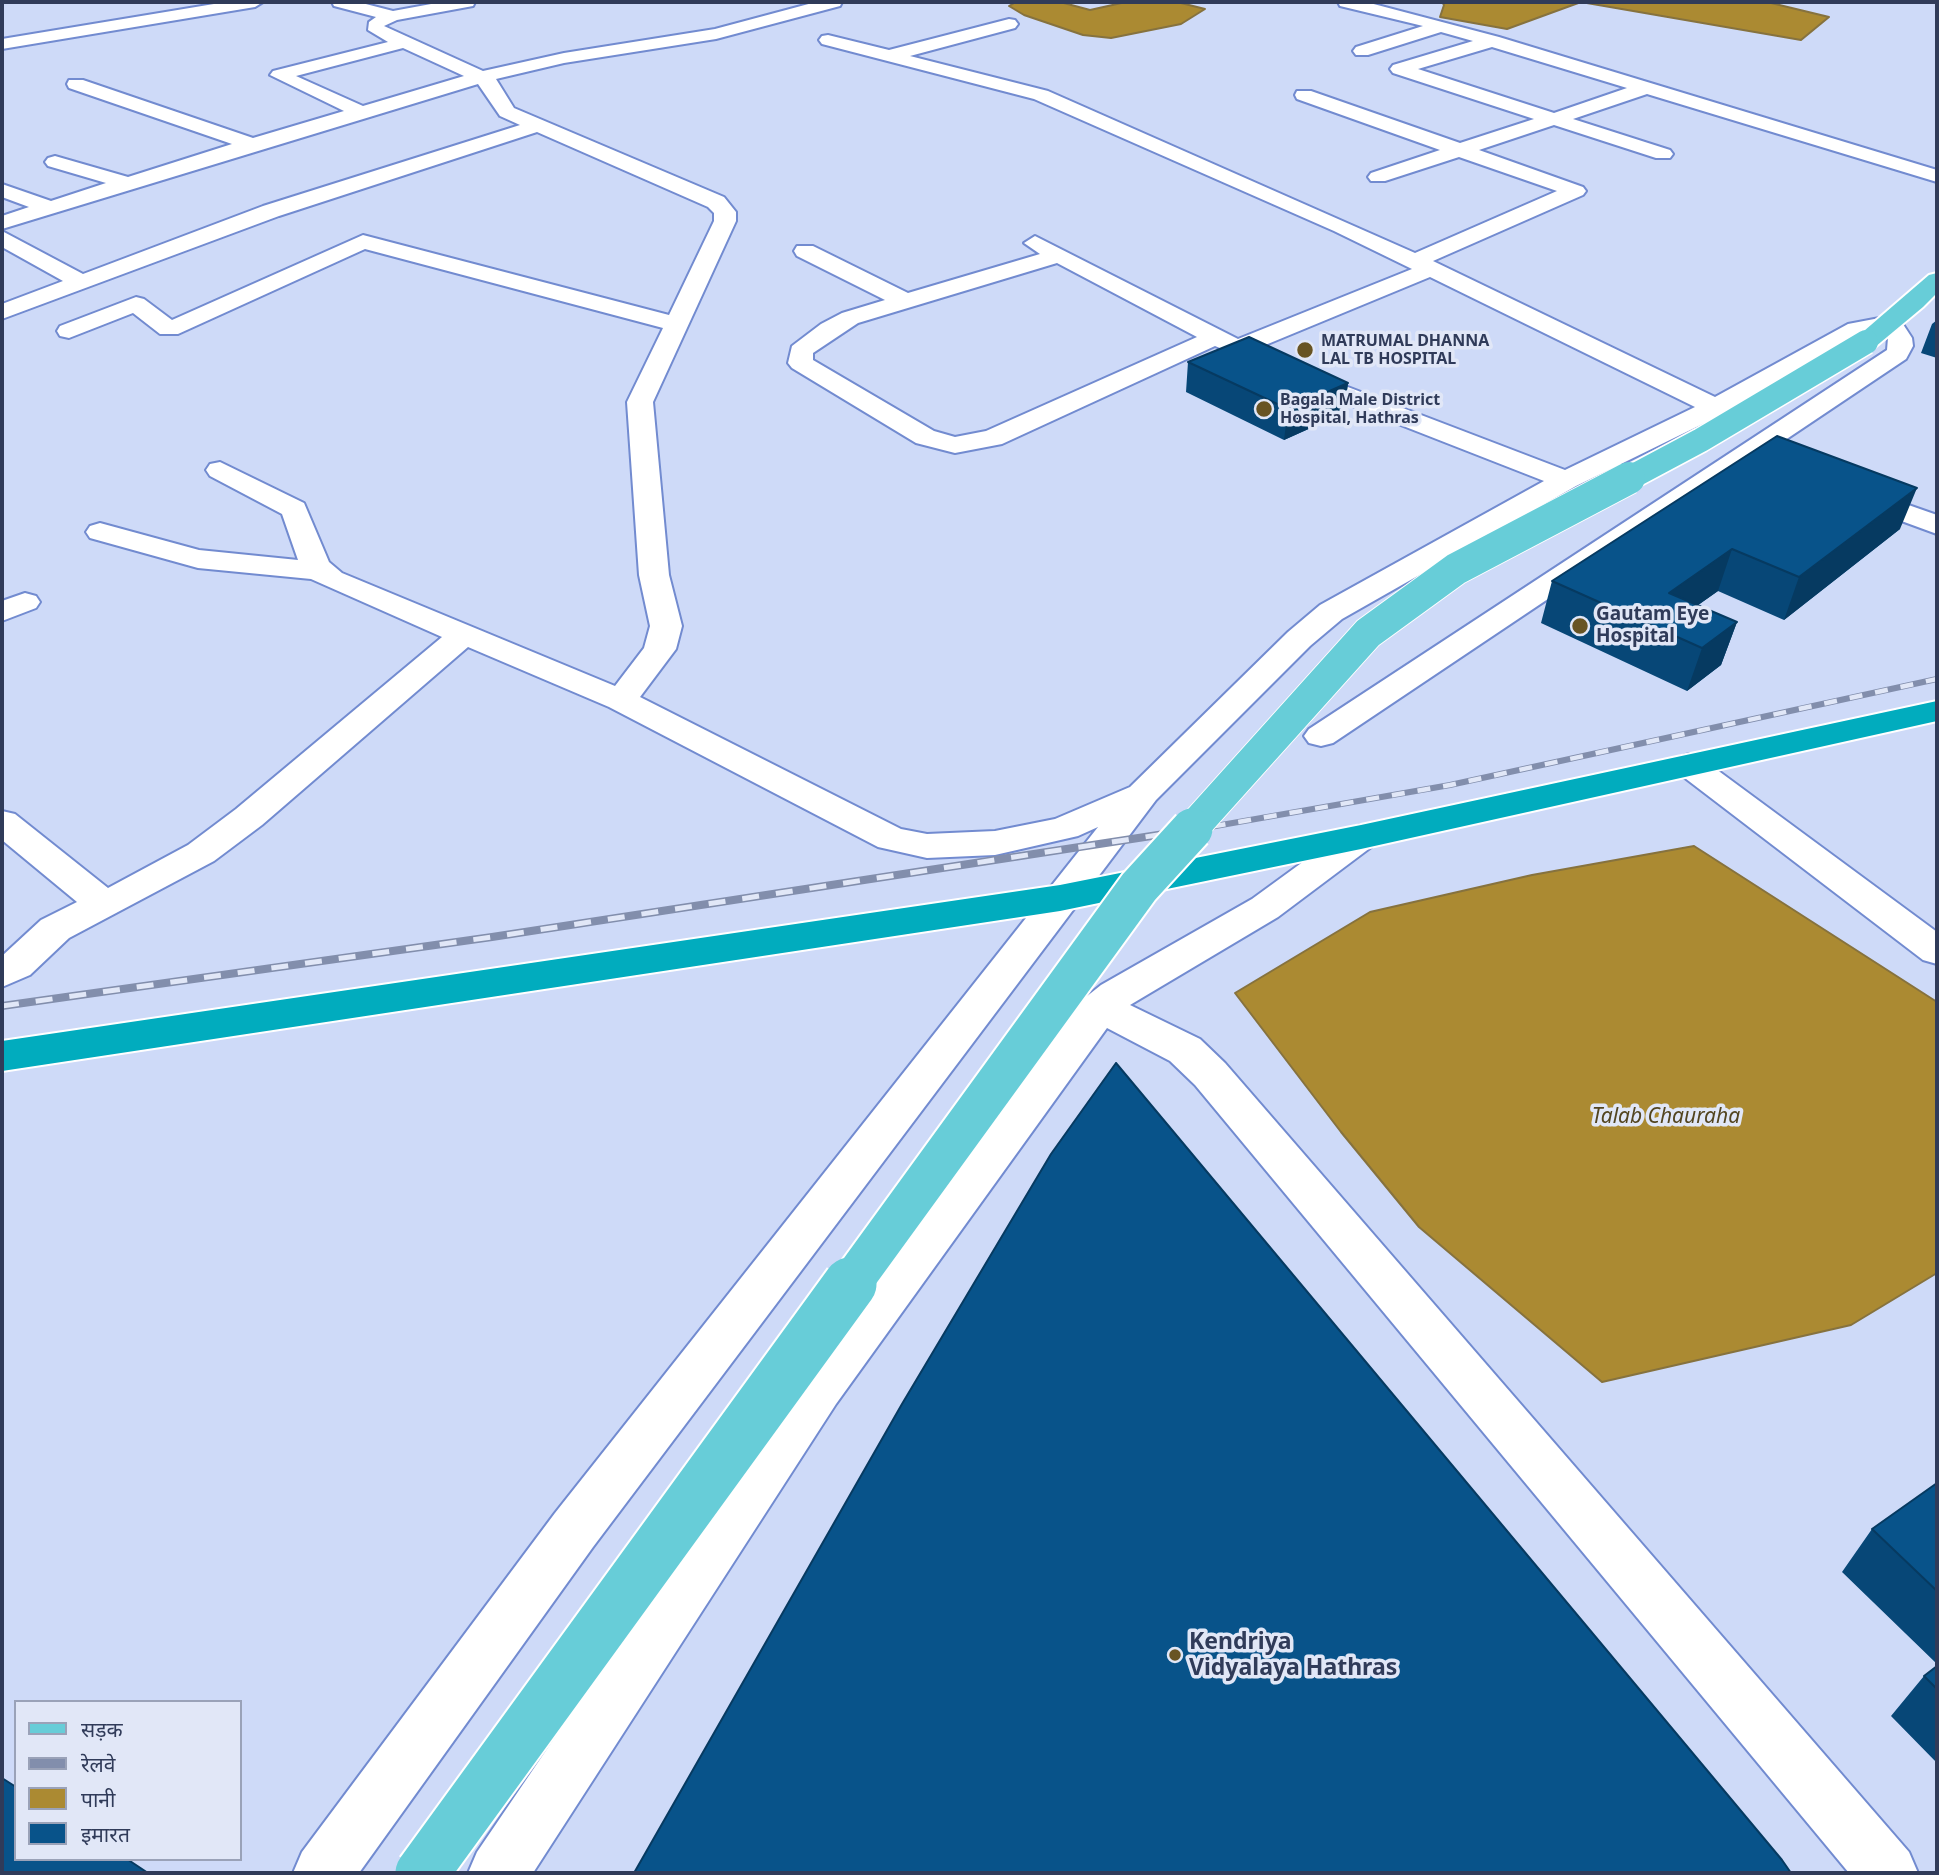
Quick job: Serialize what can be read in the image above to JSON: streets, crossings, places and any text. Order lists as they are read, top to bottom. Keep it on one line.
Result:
{"water":["Talab Chauraha"],"places":["MATRUMAL DHANNA LAL TB HOSPITAL","Bagala Male District Hospital, Hathras","Gautam Eye Hospital","Kendriya Vidyalaya Hathras"],"legend":["सड़क","रेलवे","पानी","इमारत"]}
